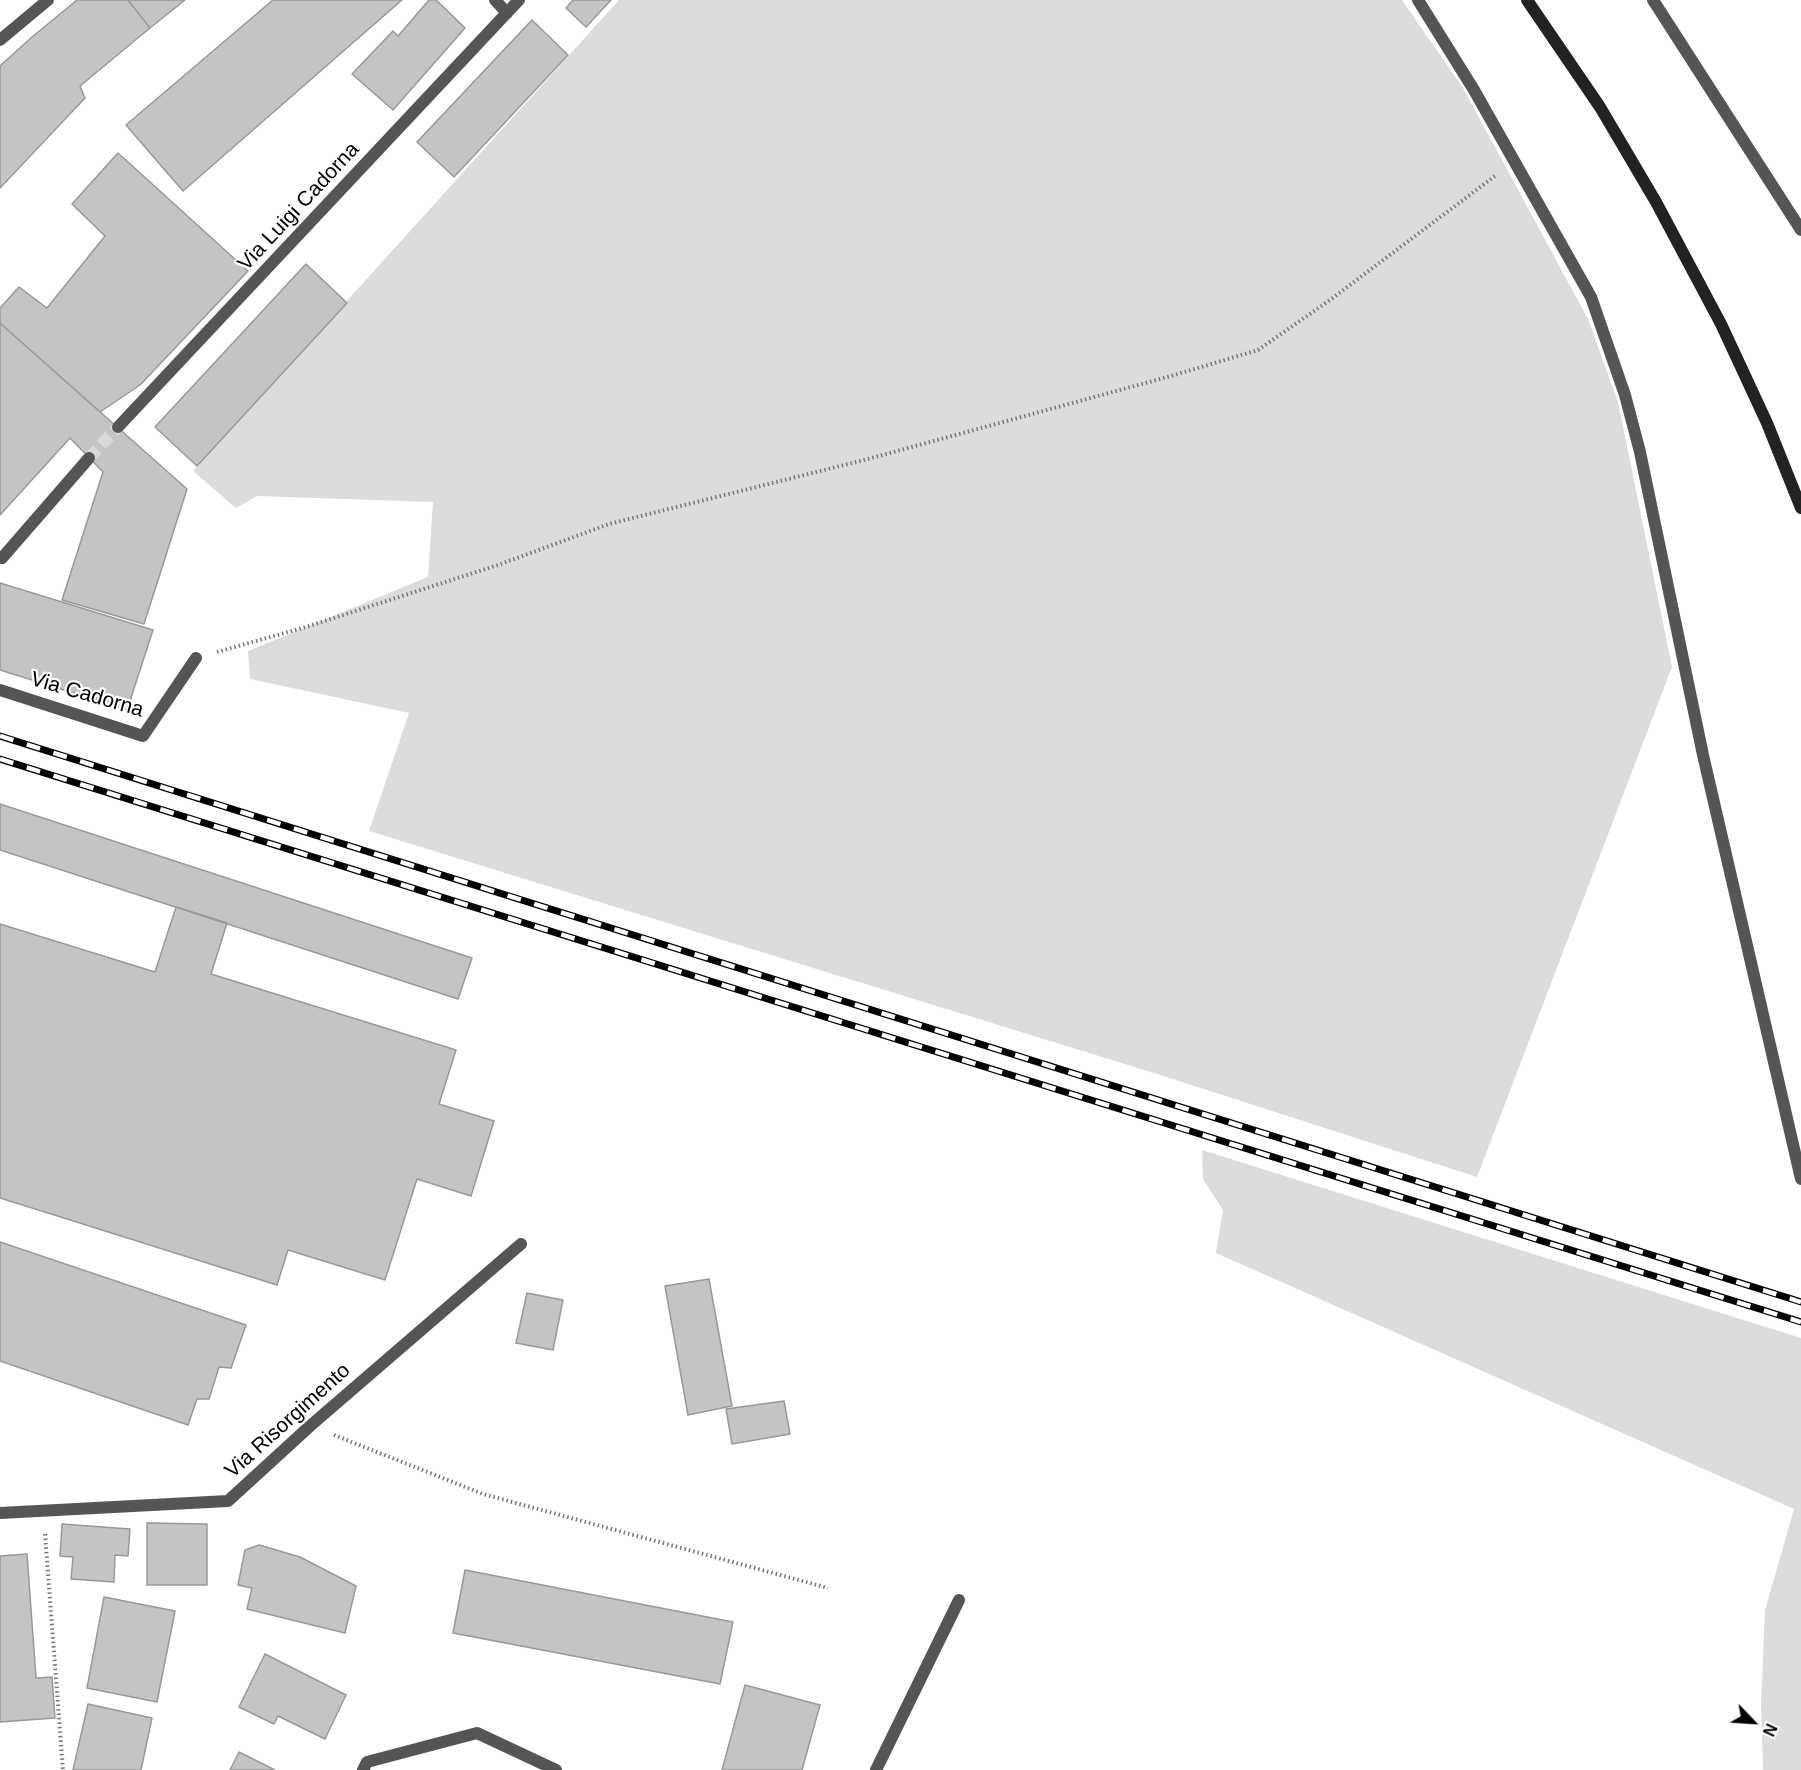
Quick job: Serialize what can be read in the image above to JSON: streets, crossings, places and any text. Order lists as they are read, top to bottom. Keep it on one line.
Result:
{"streets":{"street":["Via Luigi Cadorna","Via Cadorna","Via Risorgimento"]},"north":"bottom right"}
